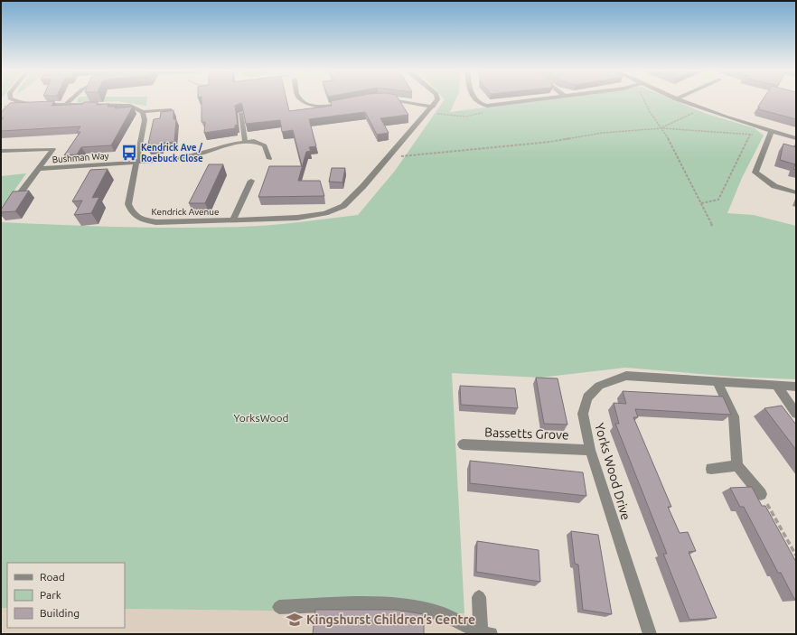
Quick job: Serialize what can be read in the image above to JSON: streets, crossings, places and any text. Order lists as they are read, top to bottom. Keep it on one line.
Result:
{"streets":{"street":["Bushman Way","Kendrick Avenue","Bassetts Grove","Yorks Wood Drive"]},"crossings":[["Bushman Way","Kendrick Avenue"],["Bassetts Grove","Yorks Wood Drive"]],"parks":["YorksWood"],"places":{"bus stop":["Kendrick Ave / Roebuck Close"],"school or university":["Kingshurst Children’s Centre"]},"legend":["Road","Park","Building"]}
